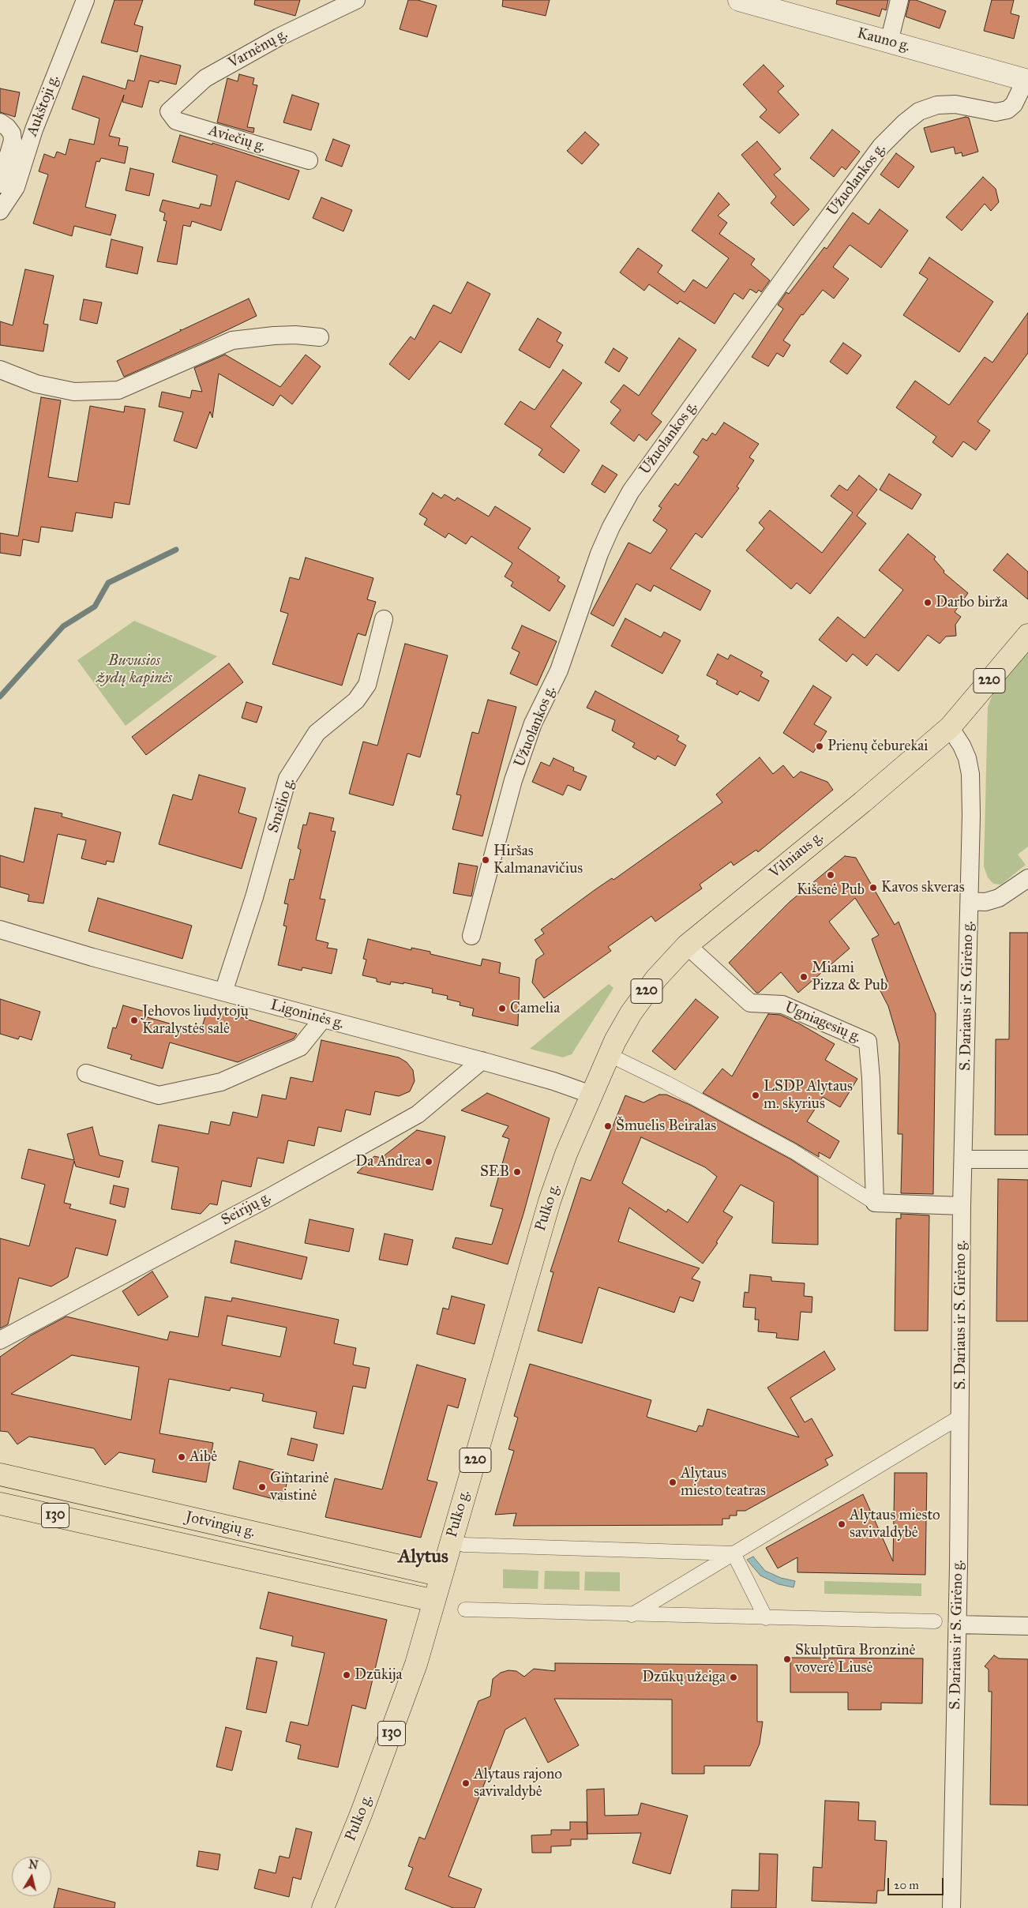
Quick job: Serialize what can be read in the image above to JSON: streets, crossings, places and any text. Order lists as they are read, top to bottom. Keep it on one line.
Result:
{"streets":{"main road":["220","Vilniaus g.","Pulko g.","130","Jotvingių g."],"street":["Kauno g.","Varnėnų g.","Aukštoji g.","Aviečių g.","Užuolankos g.","Smėlio g.","S. Dariaus ir S. Girėno g.","Ligoninės g.","Ugniagesių g.","Seirijų g."]},"crossings":[["Kauno g.","Užuolankos g."],["Varnėnų g.","Aviečių g."],["Smėlio g.","Ligoninės g."],["Vilniaus g.","S. Dariaus ir S. Girėno g."],["Vilniaus g.","Ligoninės g."],["Vilniaus g.","Ugniagesių g."],["Vilniaus g.","Pulko g."],["Ligoninės g.","Pulko g."],["Ligoninės g.","Seirijų g."],["Pulko g.","Jotvingių g."]],"districts":["Alytus"],"parks":["Buvusios žydų kapinės"],"places":["Darbo birža","Prienų čeburekai","Hiršas Kalmanavičius","Kišenė Pub","Kavos skveras","Miami Pizza & Pub","Camelia","Jehovos liudytojų Karalystės salė","LSDP Alytaus m. skyrius","Šmuelis Beiralas","Da Andrea","SEB","Aibė","Alytaus miesto teatras","Gintarinė vaistinė","Alytaus miesto savivaldybė","Skulptūra Bronzinė voverė Liusė","Dzūkija","Dzūkų užeiga","Alytaus rajono savivaldybė"],"scale_bar":"20 m","north":"top"}
